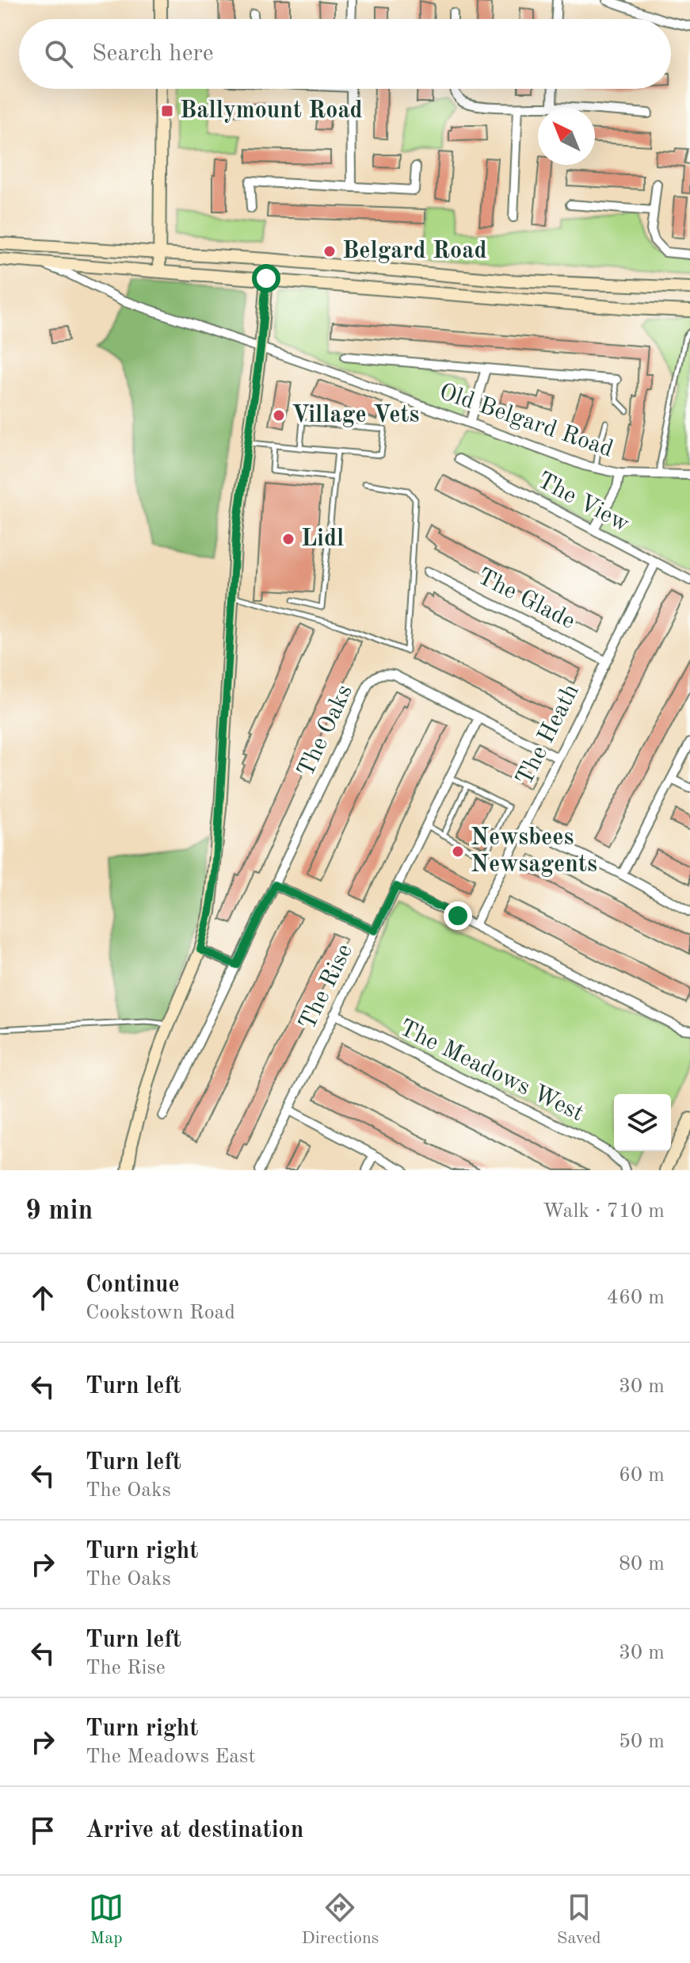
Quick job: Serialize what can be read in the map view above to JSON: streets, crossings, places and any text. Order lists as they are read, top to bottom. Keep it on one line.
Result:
{"streets":{"street":["Old Belgard Road","The View","The Glade","The Oaks","The Heath","The Rise","The Meadows West"]},"crossings":[["The View","The Heath"],["The Glade","The Heath"],["The Oaks","The Heath"],["The Oaks","The Rise"],["The Rise","The Meadows West"]],"places":{"transit":["Ballymount Road"],"other":["Belgard Road","Village Vets","Lidl","Newsbees Newsagents"]},"north":"top left","page":{"search":"Search here","heading":["9 min","Walk · 710 m"],"list":[["Continue","Cookstown Road","460 m"],["Turn left","30 m"],["Turn left","The Oaks","60 m"],["Turn right","The Oaks","80 m"],["Turn left","The Rise","30 m"],["Turn right","The Meadows East","50 m"],"Arrive at destination"],"nav":["Map","Directions","Saved"]}}
